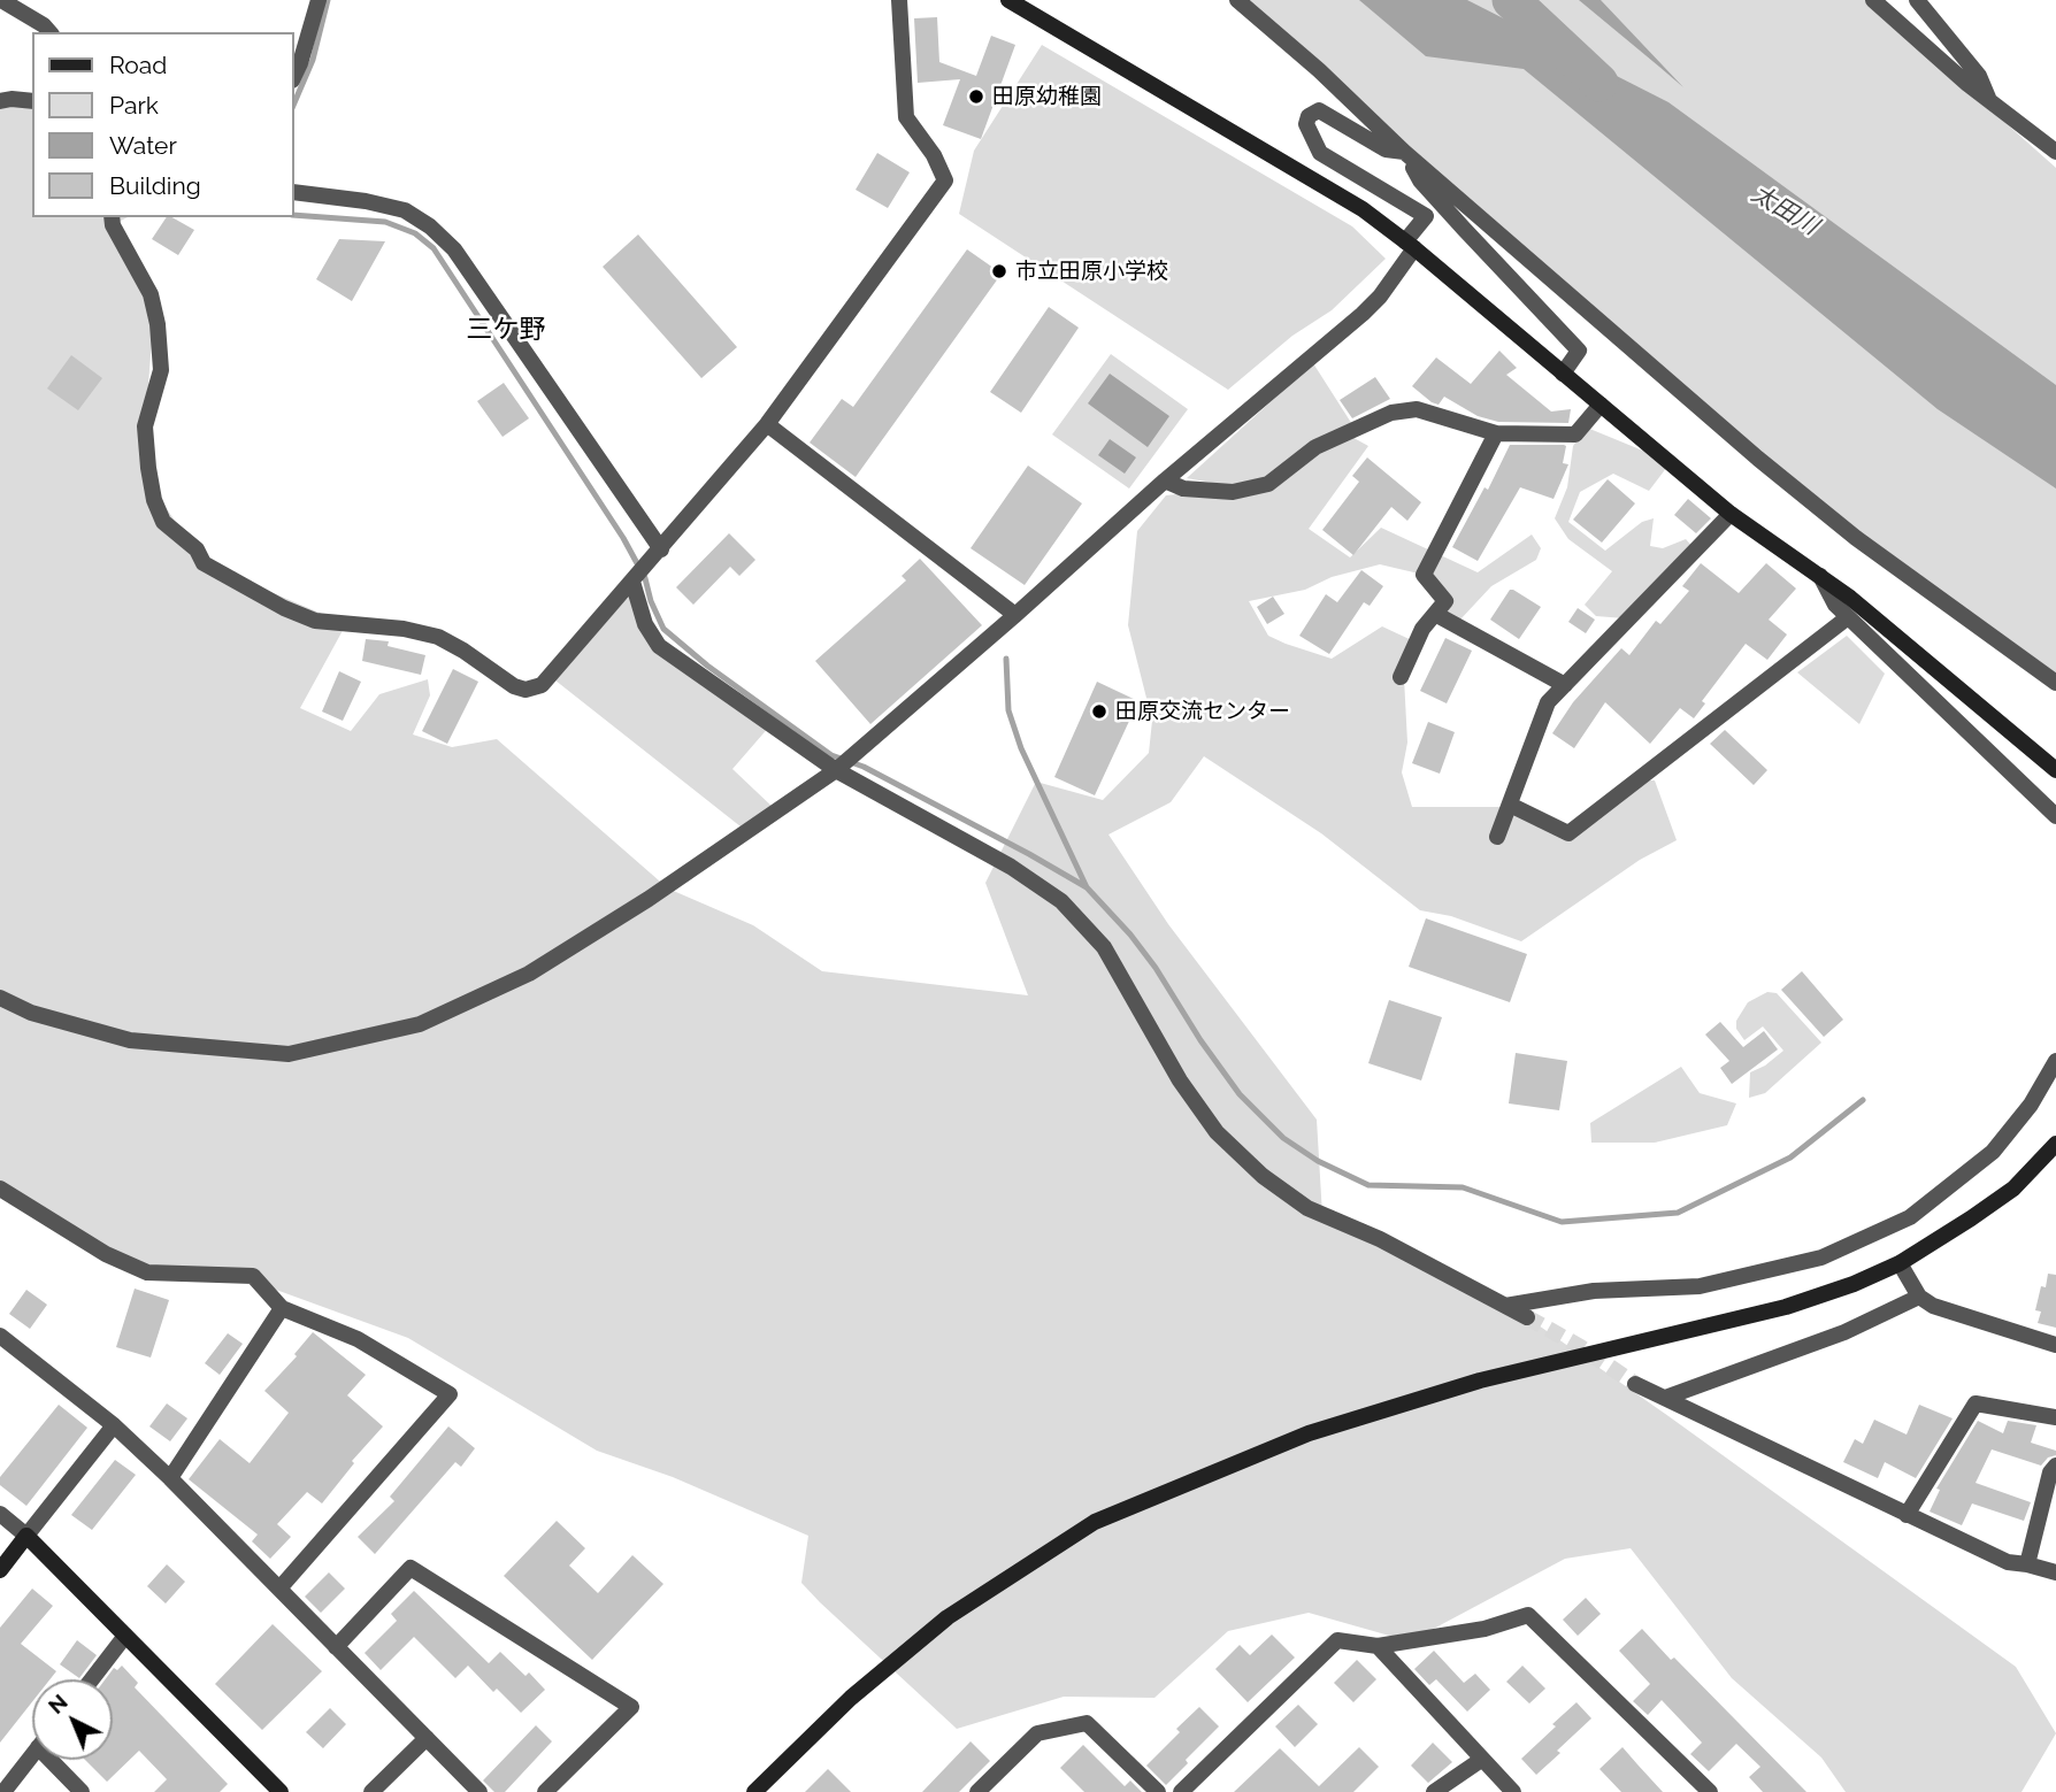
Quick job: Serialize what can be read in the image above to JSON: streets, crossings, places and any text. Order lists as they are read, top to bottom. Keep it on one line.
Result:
{"districts":["三ケ野"],"water":["太田川"],"places":["田原幼稚園","市立田原小学校","田原交流センター"],"legend":["Road","Park","Water","Building"],"north":"top left"}
